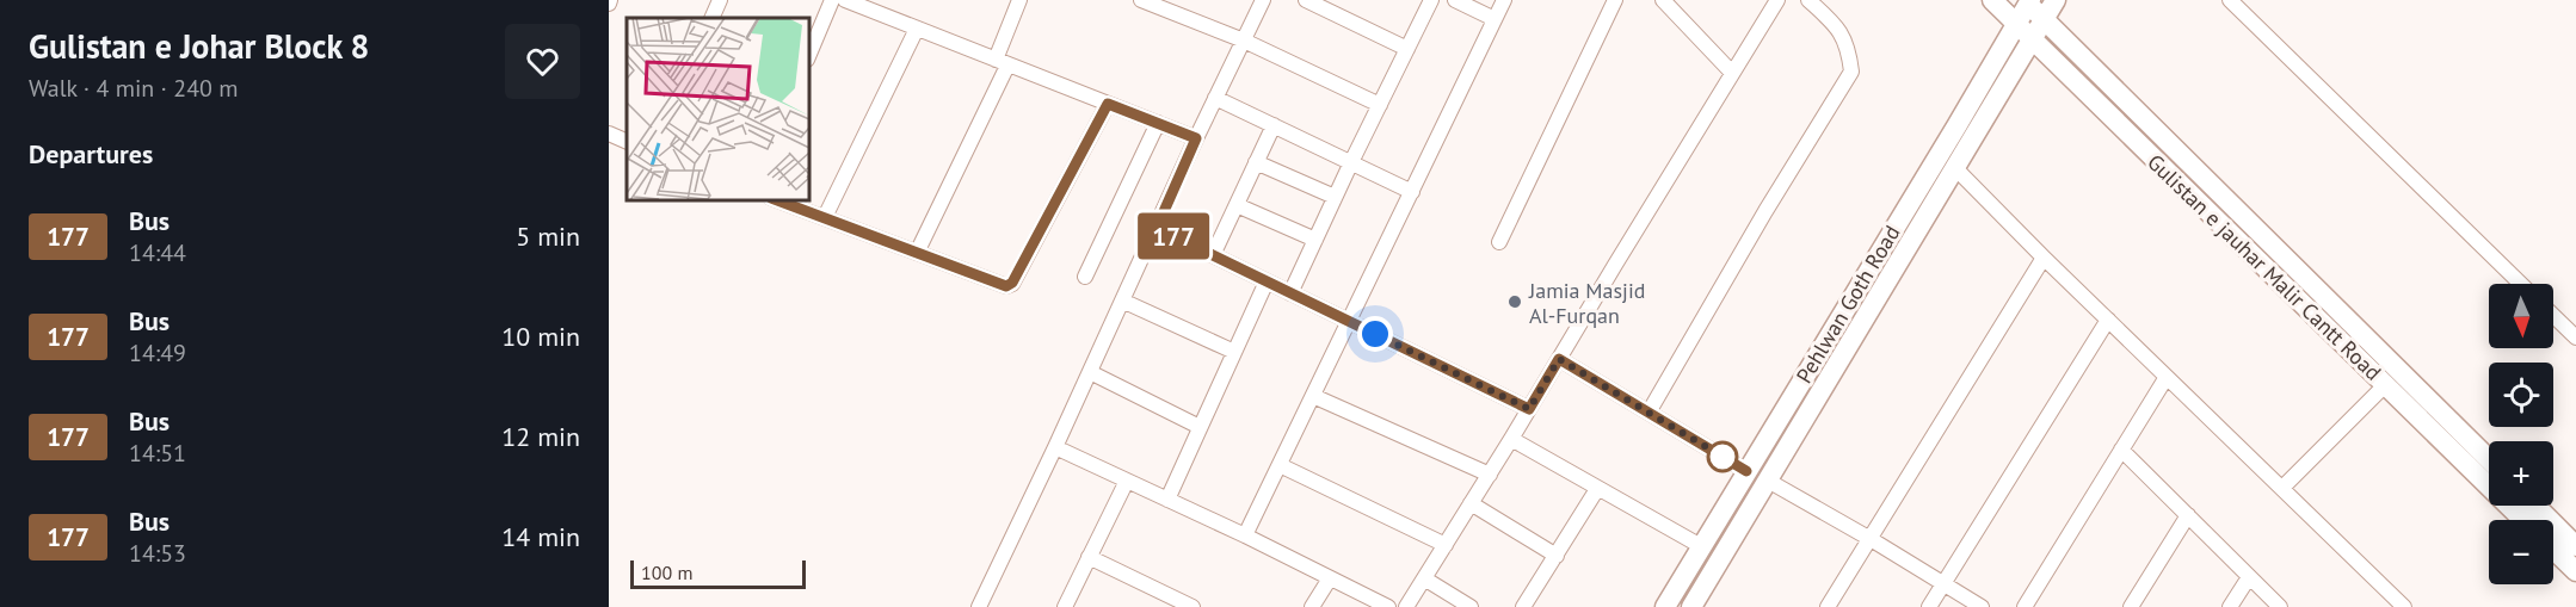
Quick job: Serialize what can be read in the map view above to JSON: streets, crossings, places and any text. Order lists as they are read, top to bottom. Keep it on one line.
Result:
{"streets":{"main road":["Gulistan e jauhar Malir Cantt Road","Pehlwan Goth Road"]},"crossings":[["Gulistan e jauhar Malir Cantt Road","Pehlwan Goth Road"]],"places":["Jamia Masjid Al-Furqan"],"lines":["bus line 177"],"scale_bar":"100 m","north":"bottom","page":{"heading":[["Gulistan e Johar Block 8","Walk · 4 min · 240 m"],"Departures"],"on_map":"177","list":[{"mark":"177","name":"Bus","note":"14:44","value":"5 min"},{"mark":"177","name":"Bus","note":"14:49","value":"10 min"},{"mark":"177","name":"Bus","note":"14:51","value":"12 min"},{"mark":"177","name":"Bus","note":"14:53","value":"14 min"}],"map_buttons":["+","−"],"scale":"100 m"}}
